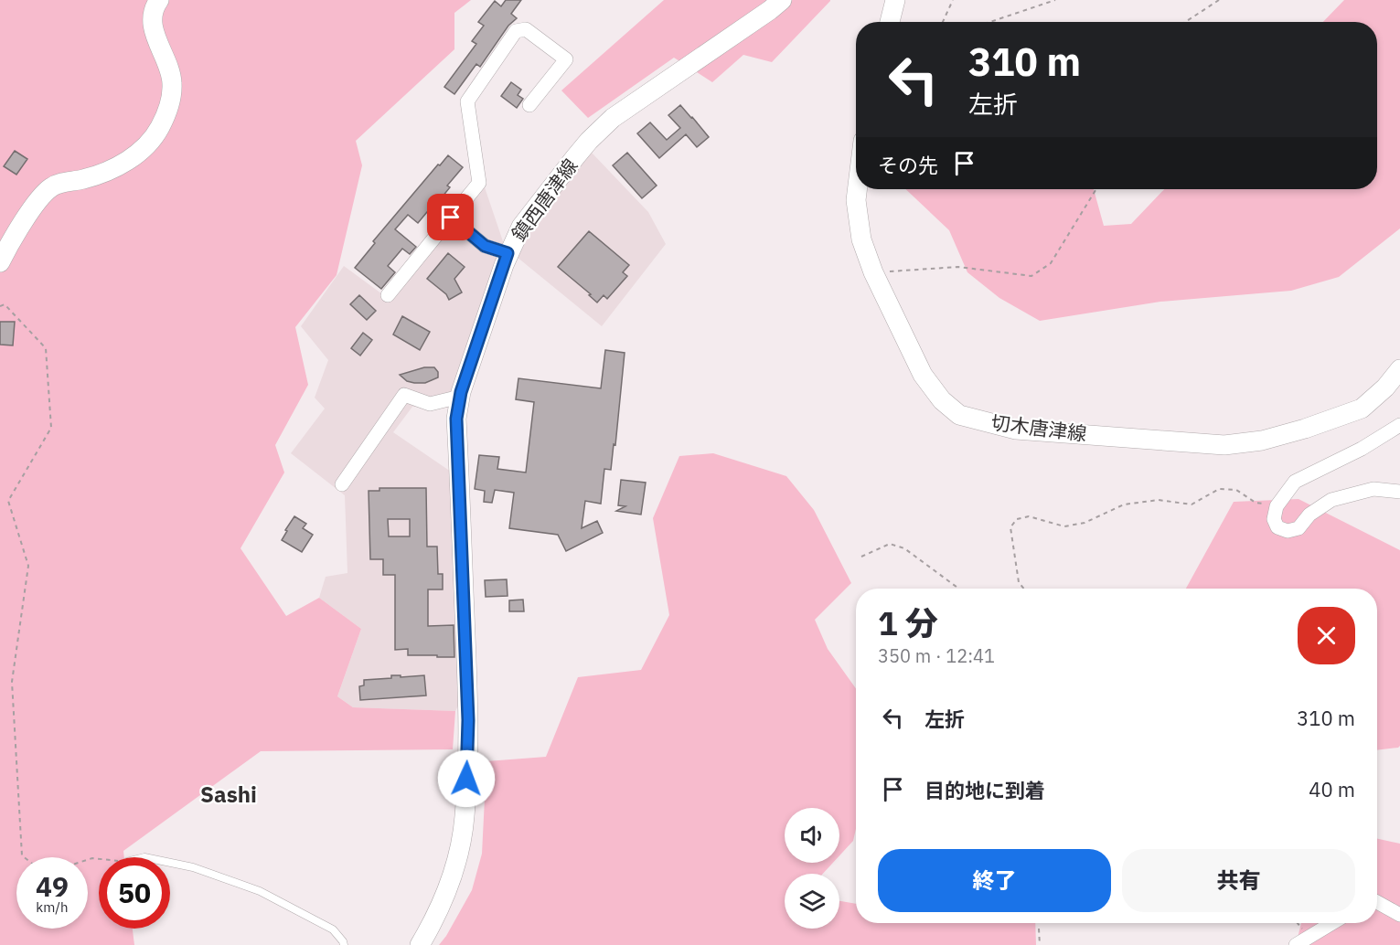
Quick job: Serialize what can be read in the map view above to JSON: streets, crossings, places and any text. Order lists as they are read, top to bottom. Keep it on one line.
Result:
{"streets":{"main road":["鎮西唐津線","切木唐津線"]},"districts":["Sashi"],"page":{"turn":["310 m","左折"],"then":"その先","heading":["1 分","350 m · 12:41"],"list":[{"name":"左折","value":"310 m"},{"name":"目的地に到着","value":"40 m"}],"buttons":["終了","共有"],"speed":"49 km/h","limit":"50"}}
